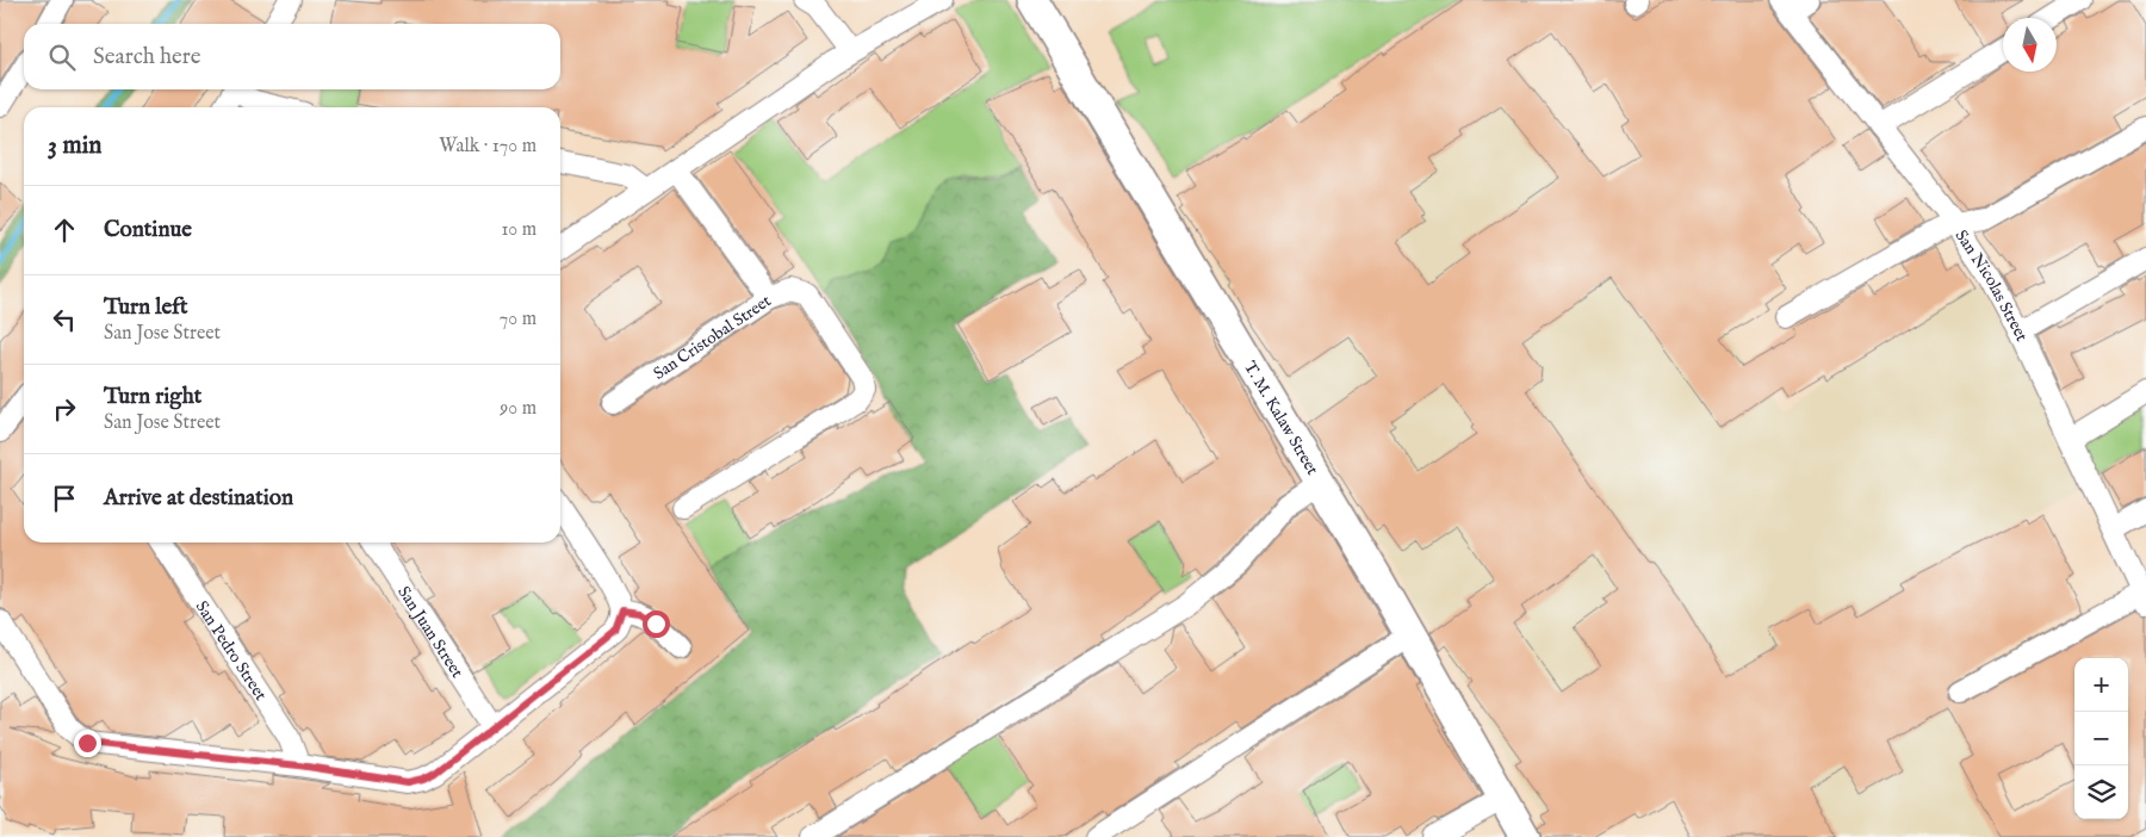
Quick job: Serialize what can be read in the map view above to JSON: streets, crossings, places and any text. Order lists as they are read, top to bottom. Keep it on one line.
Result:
{"streets":{"street":["San Nicolas Street","San Cristobal Street","T. M. Kalaw Street","San Juan Street","San Pedro Street"]},"north":"bottom","page":{"search":"Search here","heading":["3 min","Walk · 170 m"],"list":[["Continue","10 m"],["Turn left","San Jose Street","70 m"],["Turn right","San Jose Street","90 m"],"Arrive at destination"],"map_buttons":["+","−"]}}
